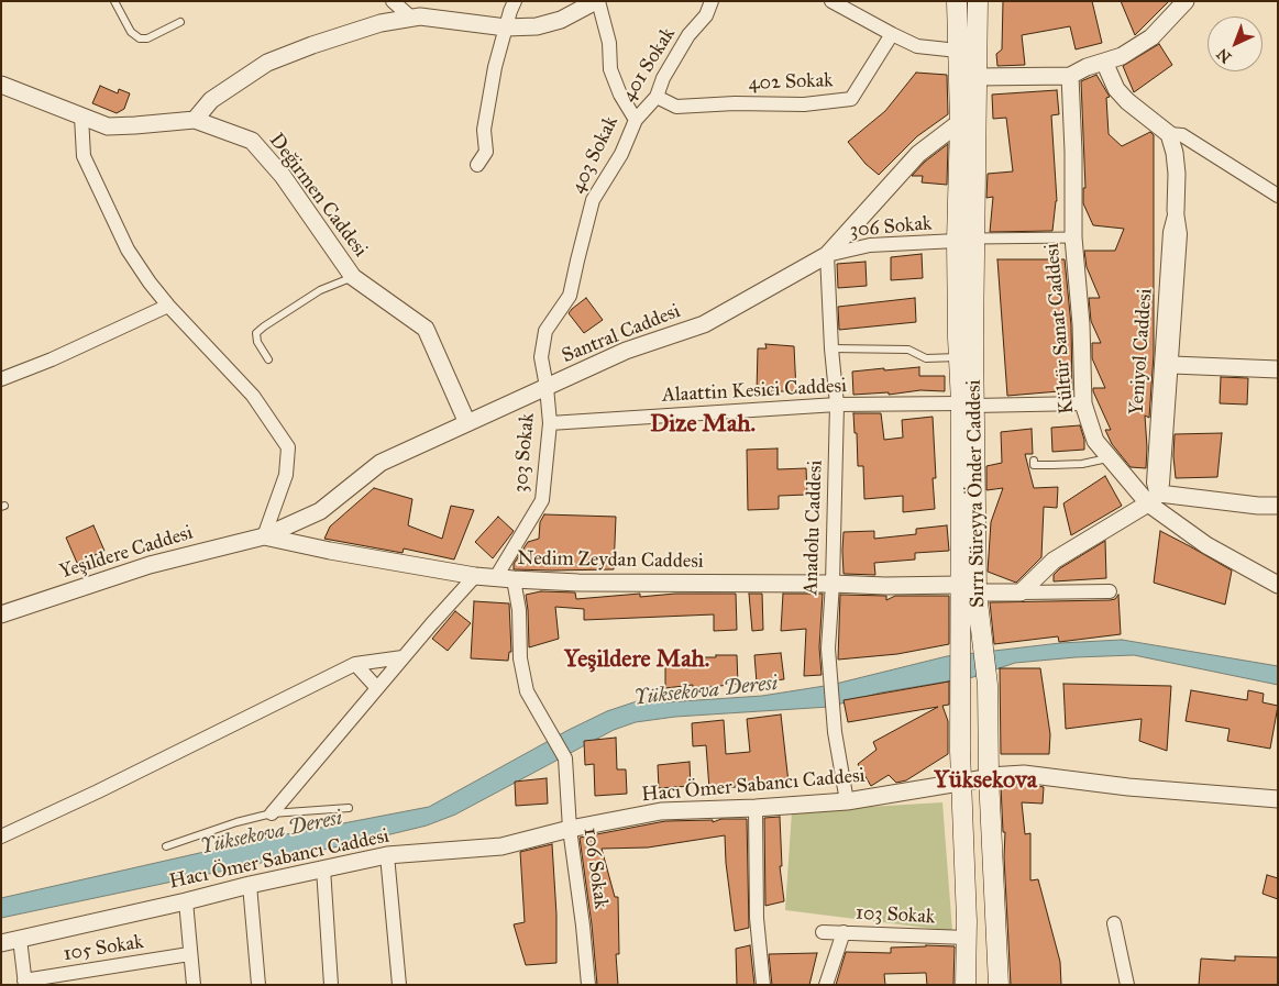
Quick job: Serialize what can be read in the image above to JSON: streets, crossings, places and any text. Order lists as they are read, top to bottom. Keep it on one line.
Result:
{"streets":{"main road":["Sırrı Süreyya Önder Caddesi"],"street":["401 Sokak","402 Sokak","403 Sokak","Değirmen Caddesi","306 Sokak","Kültür Sanat Caddesi","Santral Caddesi","Yeniyol Caddesi","Alaattin Kesici Caddesi","303 Sokak","Anadolu Caddesi","Yeşildere Caddesi","Nedim Zeydan Caddesi","Hacı Ömer Sabancı Caddesi","106 Sokak","103 Sokak","105 Sokak"]},"crossings":[["401 Sokak","402 Sokak"],["401 Sokak","403 Sokak"],["403 Sokak","Santral Caddesi"],["403 Sokak","303 Sokak"],["Değirmen Caddesi","Santral Caddesi"],["306 Sokak","Santral Caddesi"],["306 Sokak","Sırrı Süreyya Önder Caddesi"],["306 Sokak","Anadolu Caddesi"],["Kültür Sanat Caddesi","Yeniyol Caddesi"],["Kültür Sanat Caddesi","Alaattin Kesici Caddesi"],["Santral Caddesi","303 Sokak"],["Santral Caddesi","Sırrı Süreyya Önder Caddesi"],["Santral Caddesi","Anadolu Caddesi"],["Santral Caddesi","Yeşildere Caddesi"],["Santral Caddesi","Nedim Zeydan Caddesi"],["Alaattin Kesici Caddesi","303 Sokak"],["Alaattin Kesici Caddesi","Sırrı Süreyya Önder Caddesi"],["Alaattin Kesici Caddesi","Anadolu Caddesi"],["303 Sokak","Nedim Zeydan Caddesi"],["Sırrı Süreyya Önder Caddesi","Nedim Zeydan Caddesi"],["Sırrı Süreyya Önder Caddesi","Hacı Ömer Sabancı Caddesi"],["Sırrı Süreyya Önder Caddesi","103 Sokak"],["Anadolu Caddesi","Nedim Zeydan Caddesi"],["Anadolu Caddesi","Hacı Ömer Sabancı Caddesi"],["Yeşildere Caddesi","Nedim Zeydan Caddesi"],["Nedim Zeydan Caddesi","106 Sokak"],["Hacı Ömer Sabancı Caddesi","106 Sokak"]],"districts":["Dize Mah.","Yeşildere Mah.","Yüksekova"],"water":["Yüksekova Deresi"],"north":"bottom left"}
